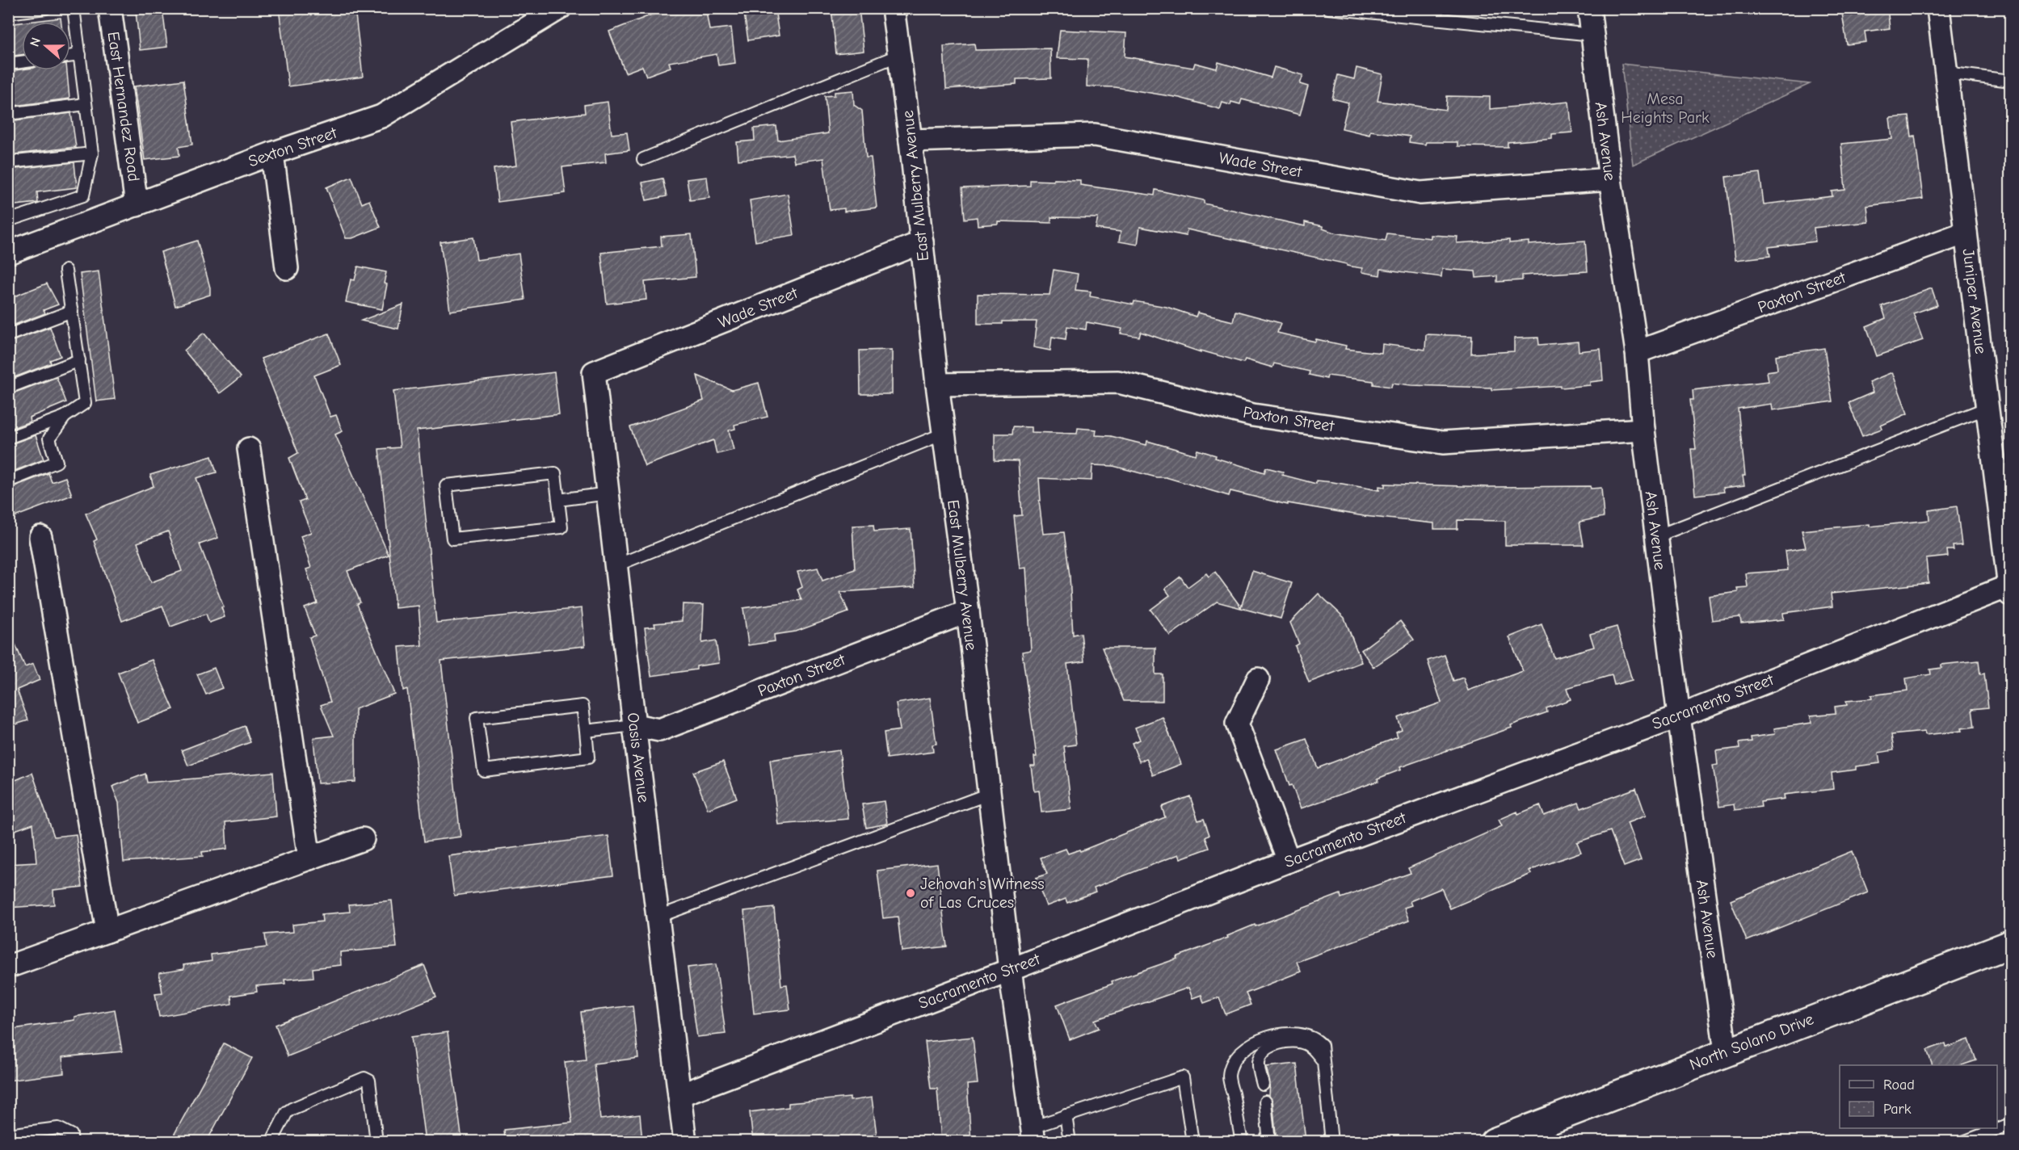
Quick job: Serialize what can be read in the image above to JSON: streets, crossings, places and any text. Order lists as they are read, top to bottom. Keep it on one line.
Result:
{"streets":{"main road":["North Solano Drive"],"street":["East Hernandez Road","Ash Avenue","Sexton Street","Wade Street","East Mulberry Avenue","Paxton Street","Juniper Avenue","Sacramento Street","Oasis Avenue"]},"crossings":[["East Hernandez Road","Sexton Street"],["Ash Avenue","Wade Street"],["Ash Avenue","Paxton Street"],["Ash Avenue","Sacramento Street"],["Ash Avenue","North Solano Drive"],["Wade Street","East Mulberry Avenue"],["Wade Street","Oasis Avenue"],["East Mulberry Avenue","Paxton Street"],["East Mulberry Avenue","Sacramento Street"],["Paxton Street","Juniper Avenue"],["Paxton Street","Oasis Avenue"],["Juniper Avenue","Sacramento Street"],["Sacramento Street","Oasis Avenue"]],"parks":["Mesa Heights Park"],"places":["Jehovah's Witness of Las Cruces"],"legend":["Road","Park"],"north":"left"}
